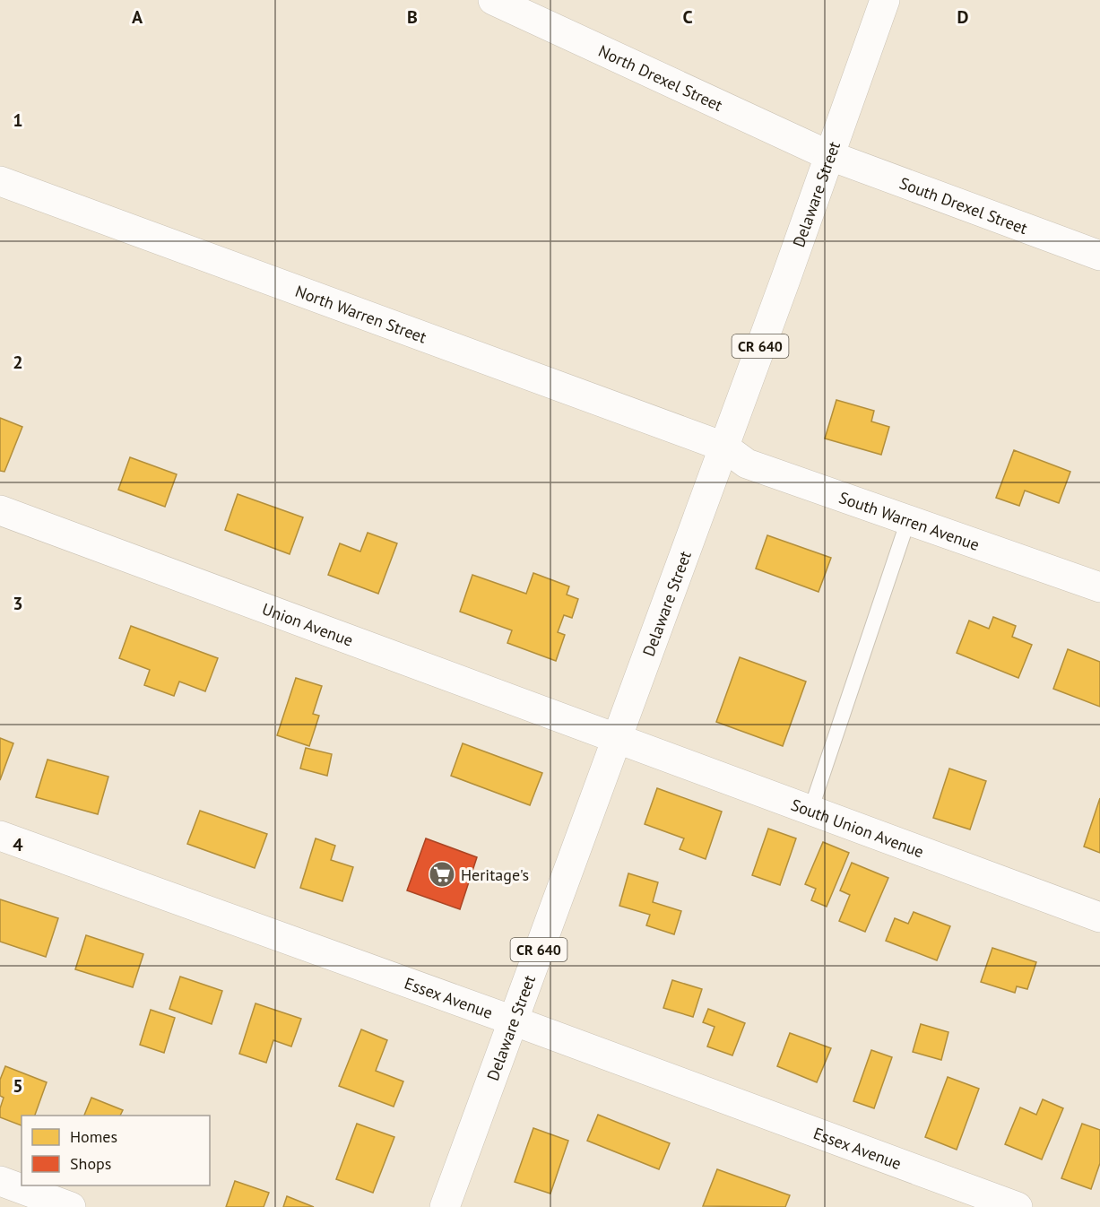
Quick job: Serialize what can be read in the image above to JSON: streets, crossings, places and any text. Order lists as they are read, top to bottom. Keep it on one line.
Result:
{"streets":{"street":["North Drexel Street","Delaware Street","South Drexel Street","North Warren Street","CR 640","South Warren Avenue","Union Avenue","South Union Avenue","Essex Avenue"]},"crossings":[["North Drexel Street","Delaware Street"],["North Drexel Street","South Drexel Street"],["Delaware Street","South Drexel Street"],["Delaware Street","North Warren Street"],["Delaware Street","South Warren Avenue"],["Delaware Street","Union Avenue"],["Delaware Street","South Union Avenue"],["Delaware Street","Essex Avenue"],["North Warren Street","South Warren Avenue"],["Union Avenue","South Union Avenue"]],"places":{"supermarket":["Heritage's"]},"legend":["Homes","Shops"],"grid":{"columns":["A","B","C","D"],"rows":["1","2","3","4","5"]}}
